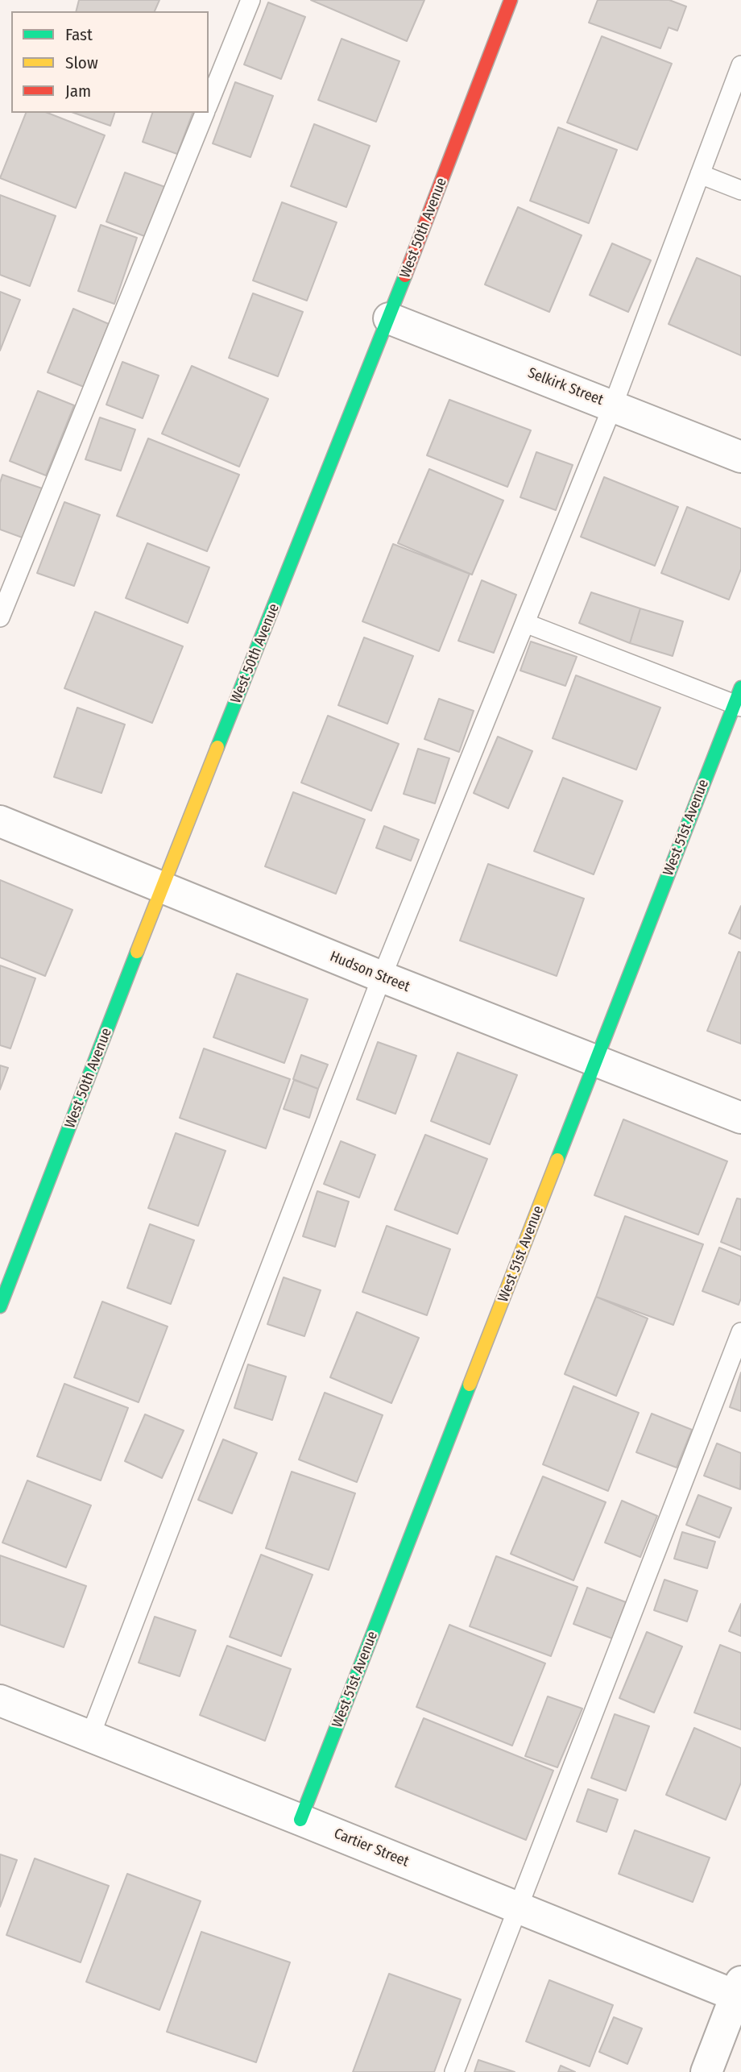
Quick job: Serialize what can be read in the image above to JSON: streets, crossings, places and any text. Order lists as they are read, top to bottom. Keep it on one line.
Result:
{"streets":{"street":["West 50th Avenue","Selkirk Street","West 51st Avenue","Hudson Street","Cartier Street"]},"crossings":[["West 50th Avenue","Selkirk Street"],["West 50th Avenue","Hudson Street"],["West 51st Avenue","Hudson Street"],["West 51st Avenue","Cartier Street"]],"legend":["Fast","Slow","Jam"]}
